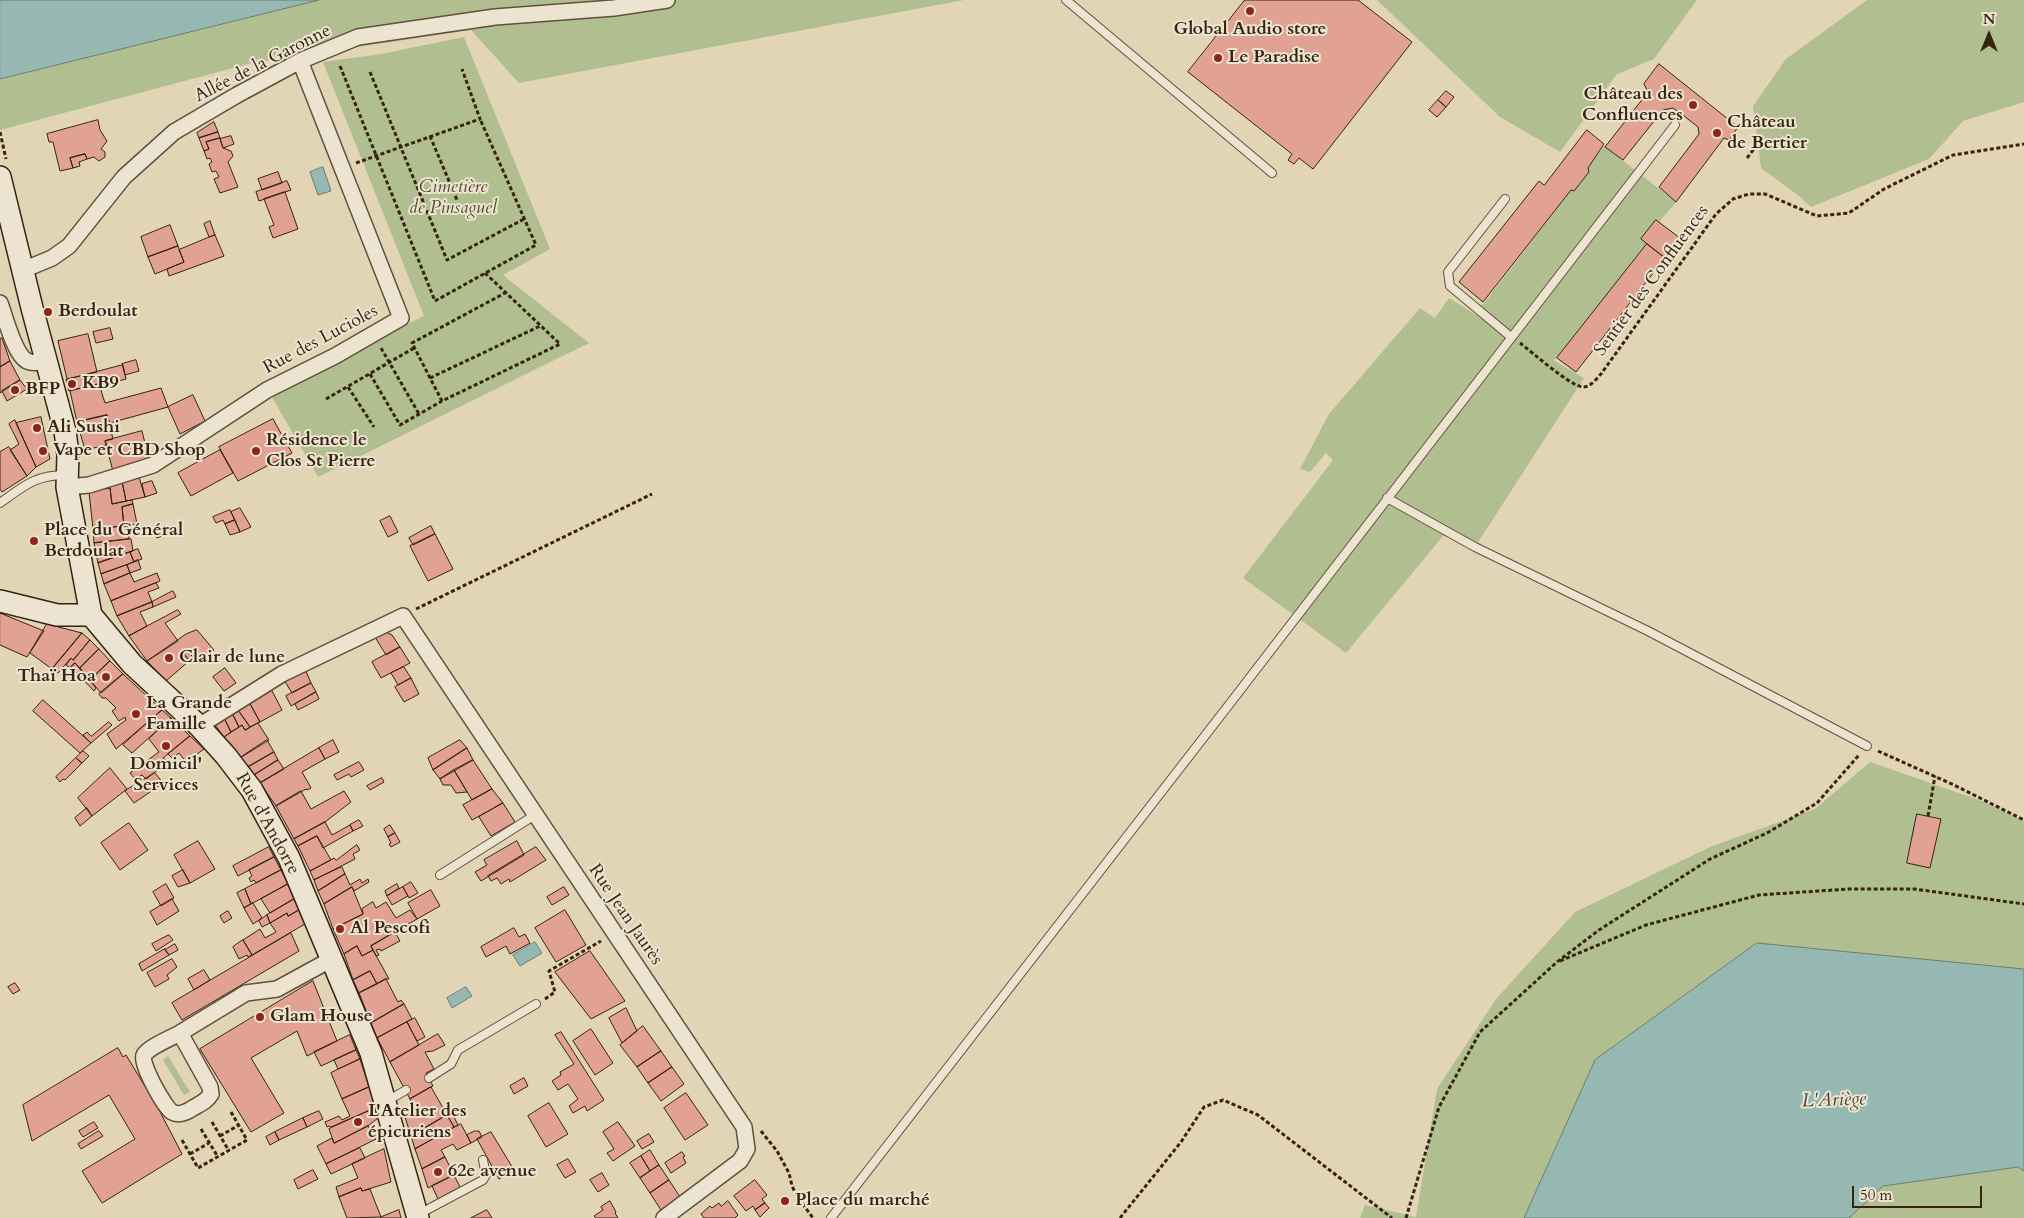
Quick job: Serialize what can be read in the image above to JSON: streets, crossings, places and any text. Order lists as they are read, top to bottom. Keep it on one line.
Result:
{"streets":{"main road":["Rue d'Andorre"],"street":["Allée de la Garonne","Rue des Lucioles","Rue Jean Jaurès"],"path":["Sentier des Confluences"]},"crossings":[["Allée de la Garonne","Rue des Lucioles"],["Allée de la Garonne","Rue d'Andorre"],["Rue des Lucioles","Rue d'Andorre"]],"water":["L'Ariège"],"parks":["Cimetière de Pinsaguel"],"places":["Global Audio store","Le Paradise","Château des Confluences","Château de Bertier","Berdoulat","KB9","BFP","Ali Sushi","Vape et CBD Shop","Résidence le Clos St Pierre","Place du Général Berdoulat","Clair de lune","Thaï Hoa","La Grande Famille","Domicil' Services","Al Pescofi","Glam House","L'Atelier des épicuriens","62e avenue","Place du marché"],"scale_bar":"50 m","north":"top"}
